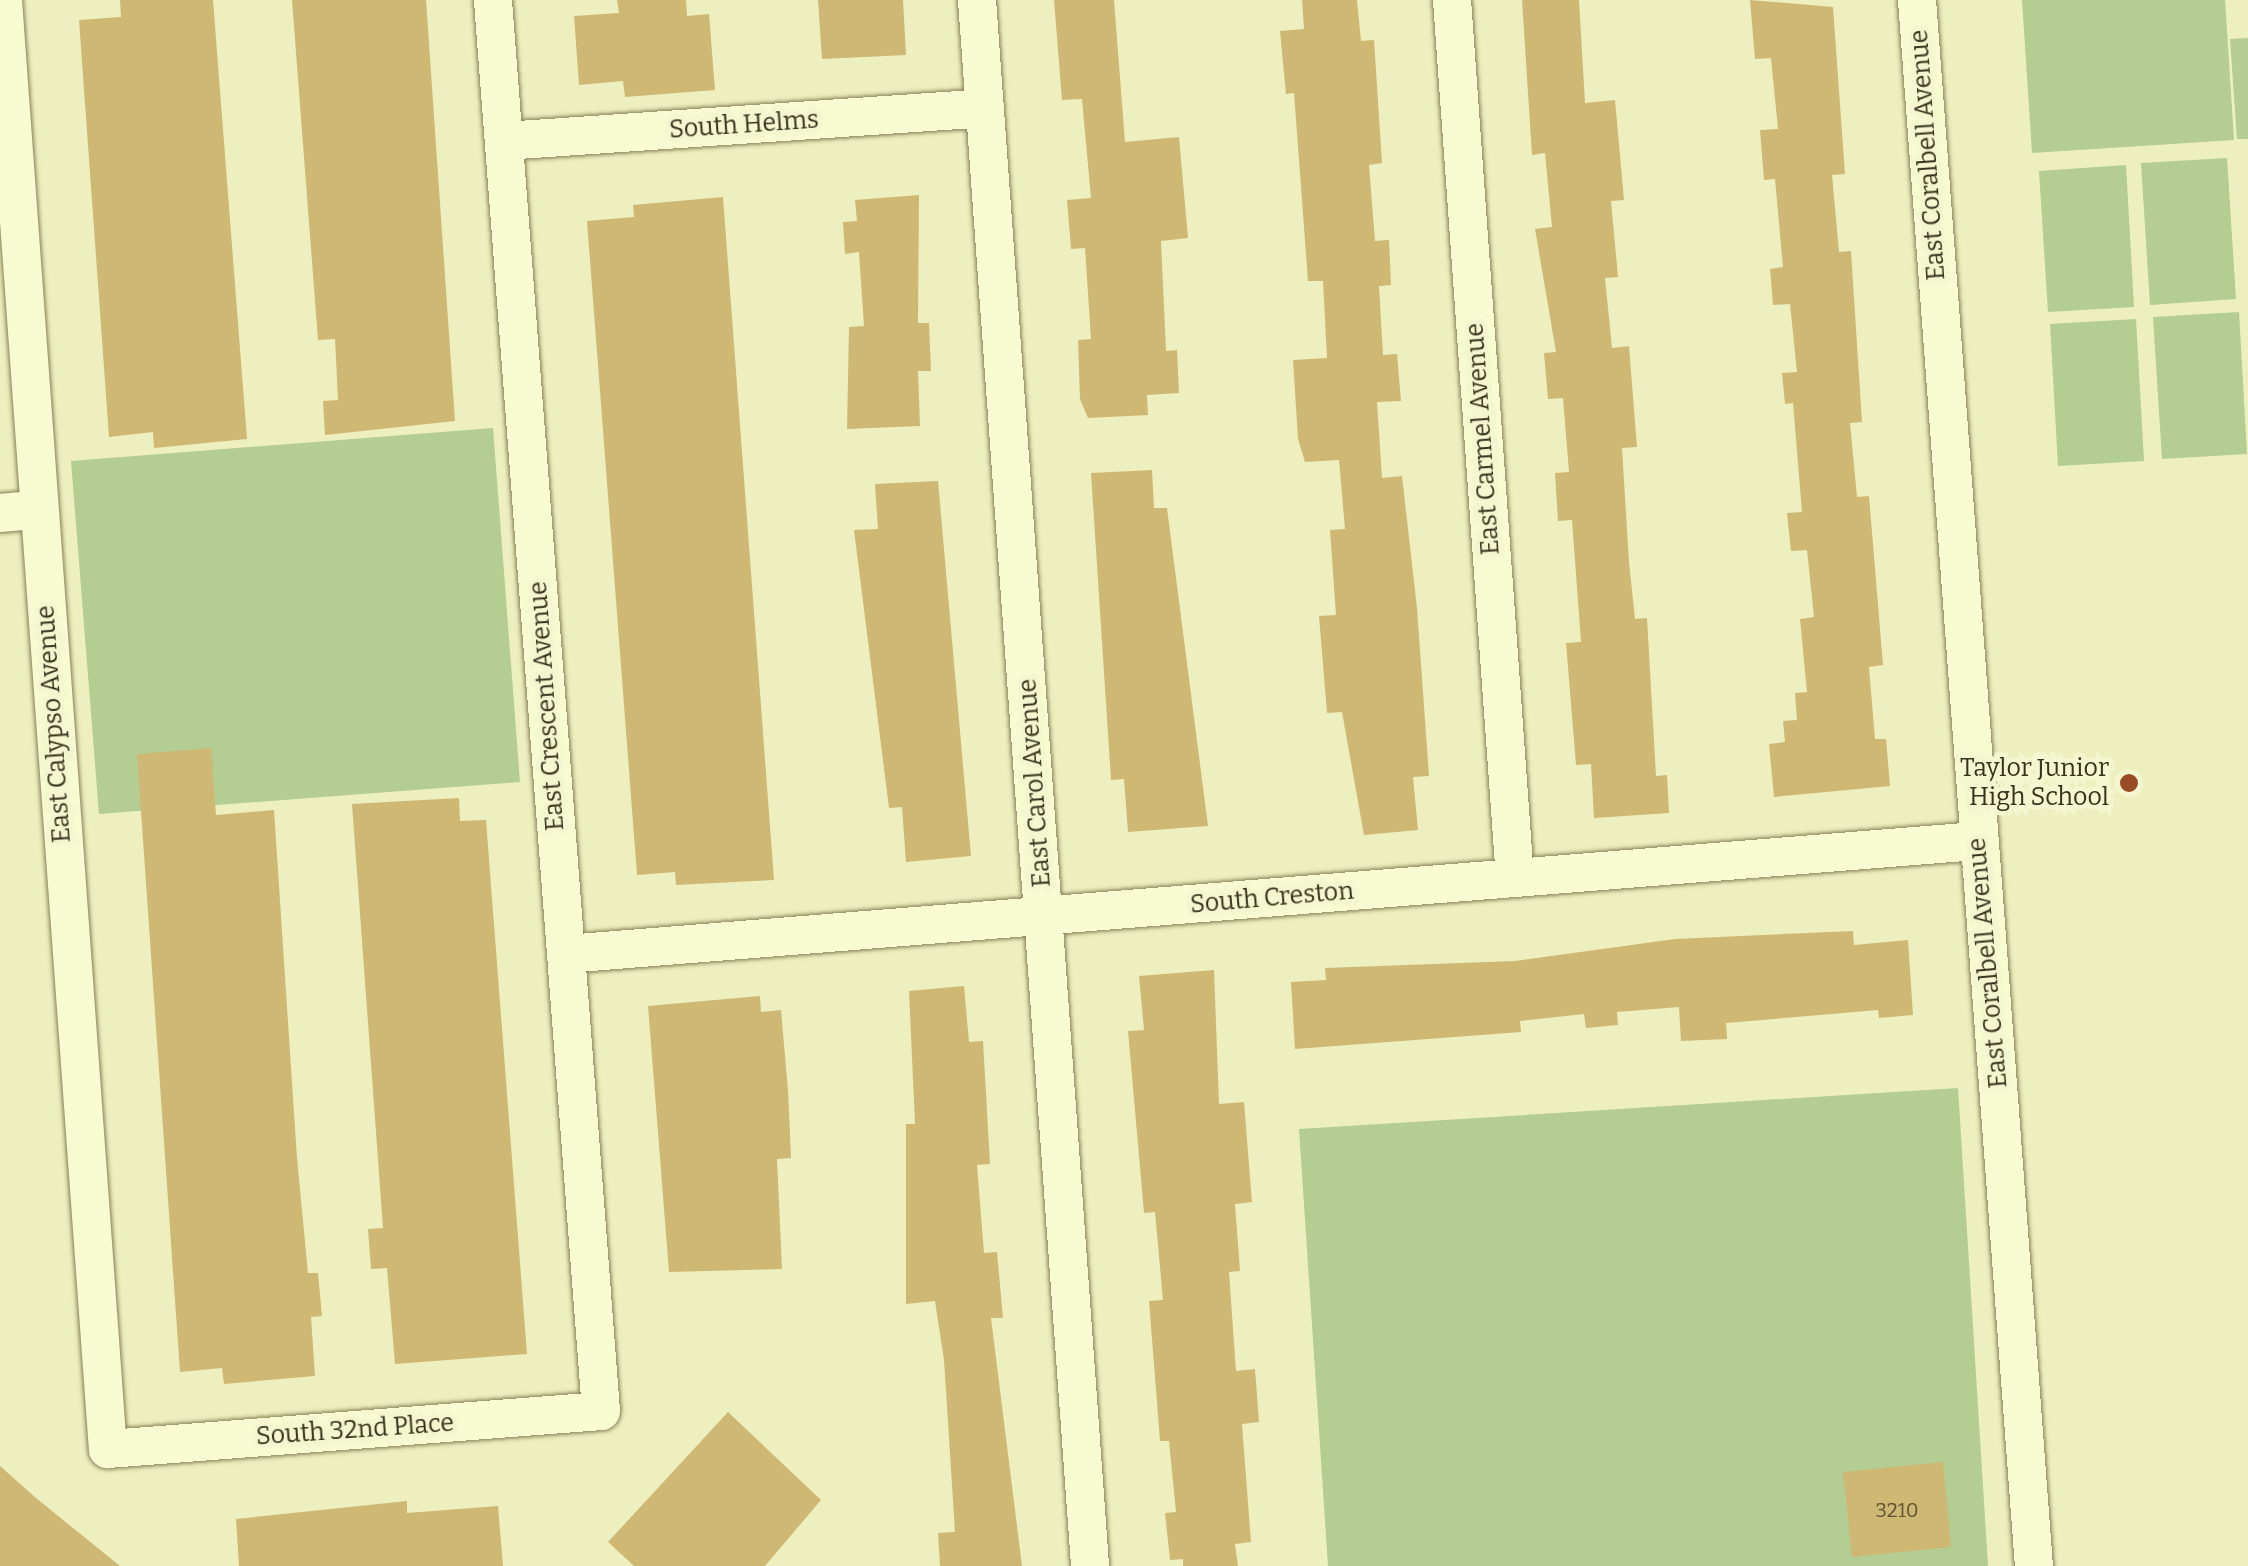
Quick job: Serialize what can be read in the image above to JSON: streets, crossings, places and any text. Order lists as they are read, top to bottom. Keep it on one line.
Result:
{"streets":{"street":["South Helms","East Coralbell Avenue","East Carmel Avenue","East Crescent Avenue","East Calypso Avenue","East Carol Avenue","South Creston","South 32nd Place"]},"crossings":[["South Helms","East Crescent Avenue"],["South Helms","East Carol Avenue"],["East Coralbell Avenue","South Creston"],["East Carmel Avenue","South Creston"],["East Crescent Avenue","South Creston"],["East Crescent Avenue","South 32nd Place"],["East Calypso Avenue","South 32nd Place"],["East Carol Avenue","South Creston"]],"places":["Taylor Junior High School"],"house_numbers":["3210"]}
